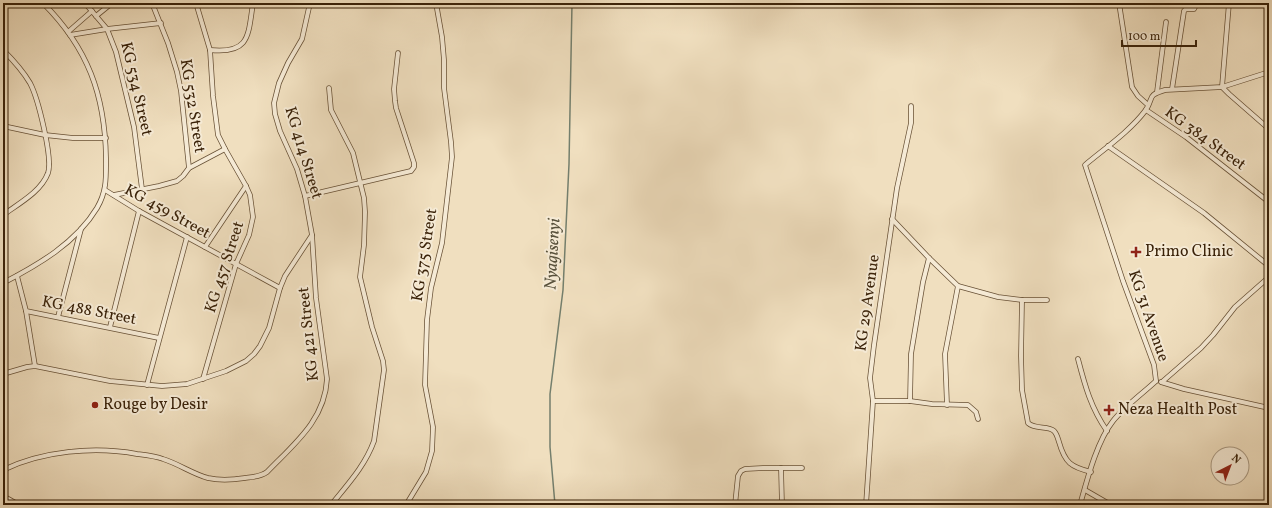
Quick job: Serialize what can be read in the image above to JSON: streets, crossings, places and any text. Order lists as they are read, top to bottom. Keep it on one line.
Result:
{"streets":{"street":["KG 534 Street","KG 532 Street","KG 384 Street","KG 414 Street","KG 459 Street","KG 375 Street","KG 457 Street","KG 29 Avenue","KG 488 Street","KG 31 Avenue","KG 421 Street"]},"crossings":[["KG 384 Street","KG 31 Avenue"],["KG 414 Street","KG 421 Street"],["KG 459 Street","KG 457 Street"]],"water":["Nyagisenyi"],"places":{"health":["Primo Clinic","Neza Health Post"],"other":["Rouge by Desir"]},"scale_bar":"100 m","north":"top right"}
